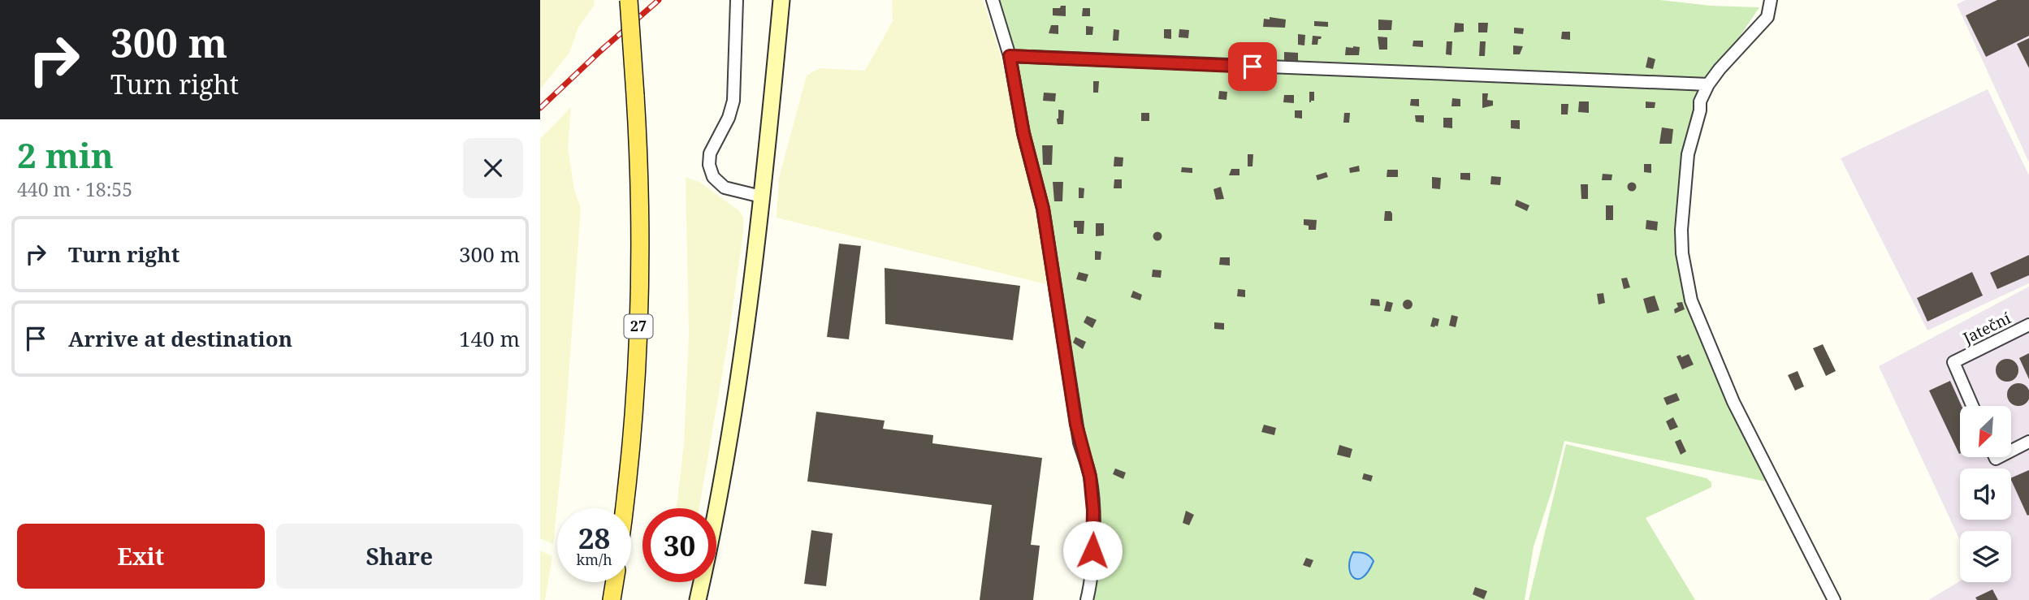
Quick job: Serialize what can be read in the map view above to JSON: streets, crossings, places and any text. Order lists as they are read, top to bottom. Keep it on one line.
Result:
{"streets":{"main road":["27"],"street":["Jateční"]},"north":"bottom left","page":{"turn":["300 m","Turn right"],"heading":["2 min","440 m · 18:55"],"list":[{"name":"Turn right","value":"300 m"},{"name":"Arrive at destination","value":"140 m"}],"speed":"28 km/h","limit":"30","buttons":["Exit","Share"]}}
